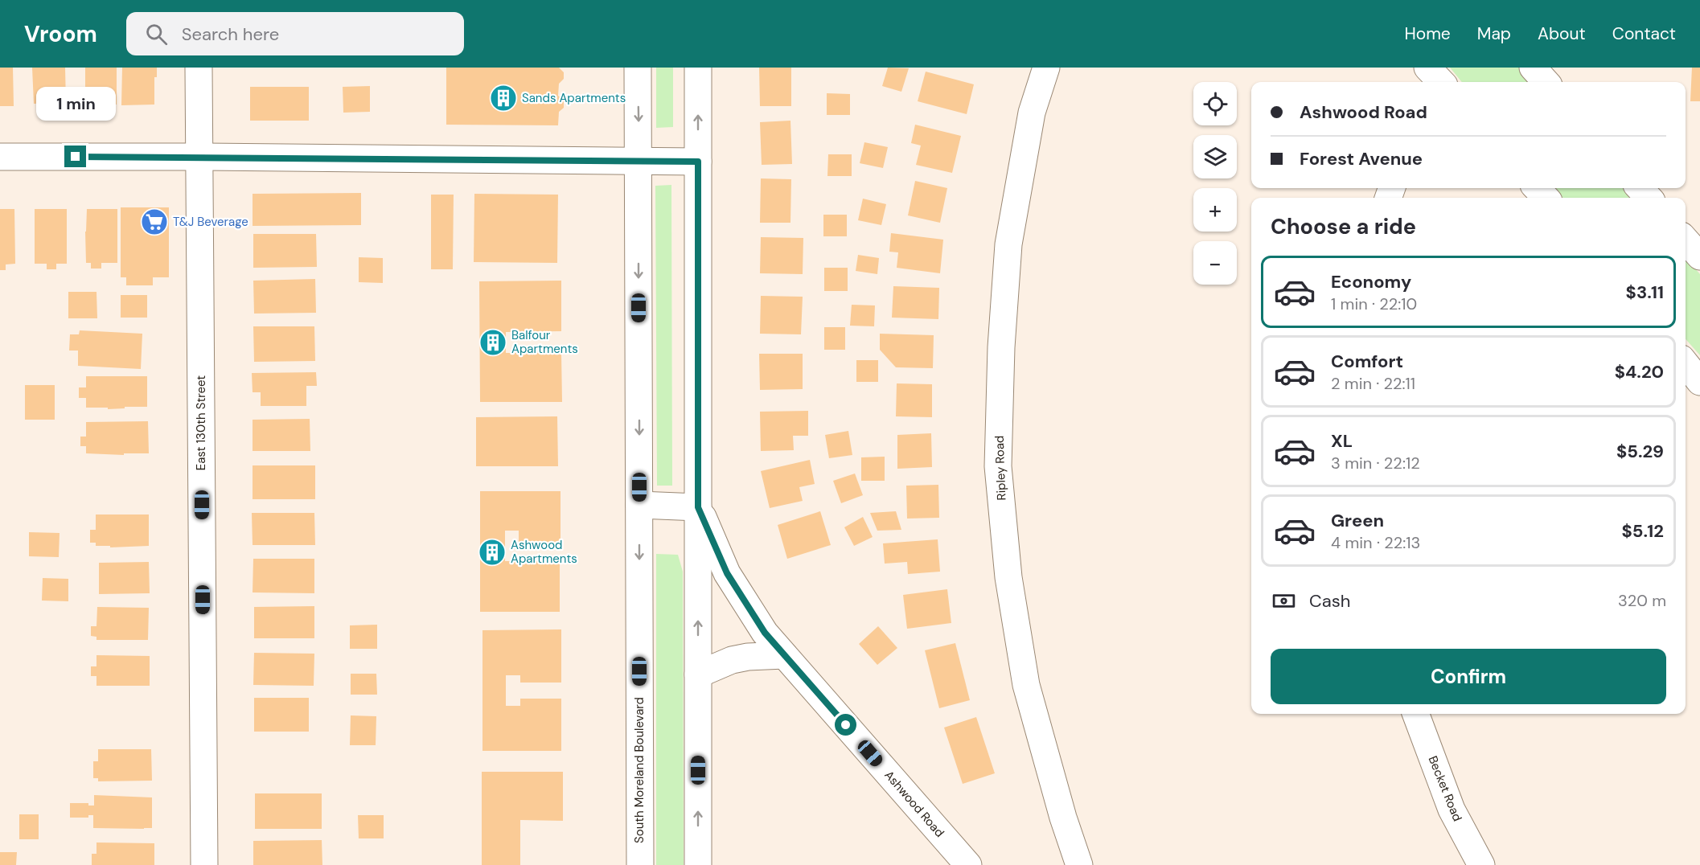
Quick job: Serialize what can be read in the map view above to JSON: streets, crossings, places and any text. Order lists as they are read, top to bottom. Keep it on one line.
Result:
{"streets":{"street":["East 130th Street","Ripley Road","South Moreland Boulevard","Becket Road","Ashwood Road"]},"places":{"building":["Sands Apartments","Balfour Apartments","Ashwood Apartments"],"supermarket":["T&J Beverage"]},"page":{"header":"Vroom","search":"Search here","nav":["Home","Map","About","Contact"],"map_buttons":["+","−"],"banner":["Ashwood Road","Forest Avenue"],"bubble":"1 min","heading":"Choose a ride","list":[{"name":"Economy","note":"1 min · 22:10","value":"$3.11"},{"name":"Comfort","note":"2 min · 22:11","value":"$4.20"},{"name":"XL","note":"3 min · 22:12","value":"$5.29"},{"name":"Green","note":"4 min · 22:13","value":"$5.12"}],"pay":["Cash","320 m"],"buttons":"Confirm"}}
